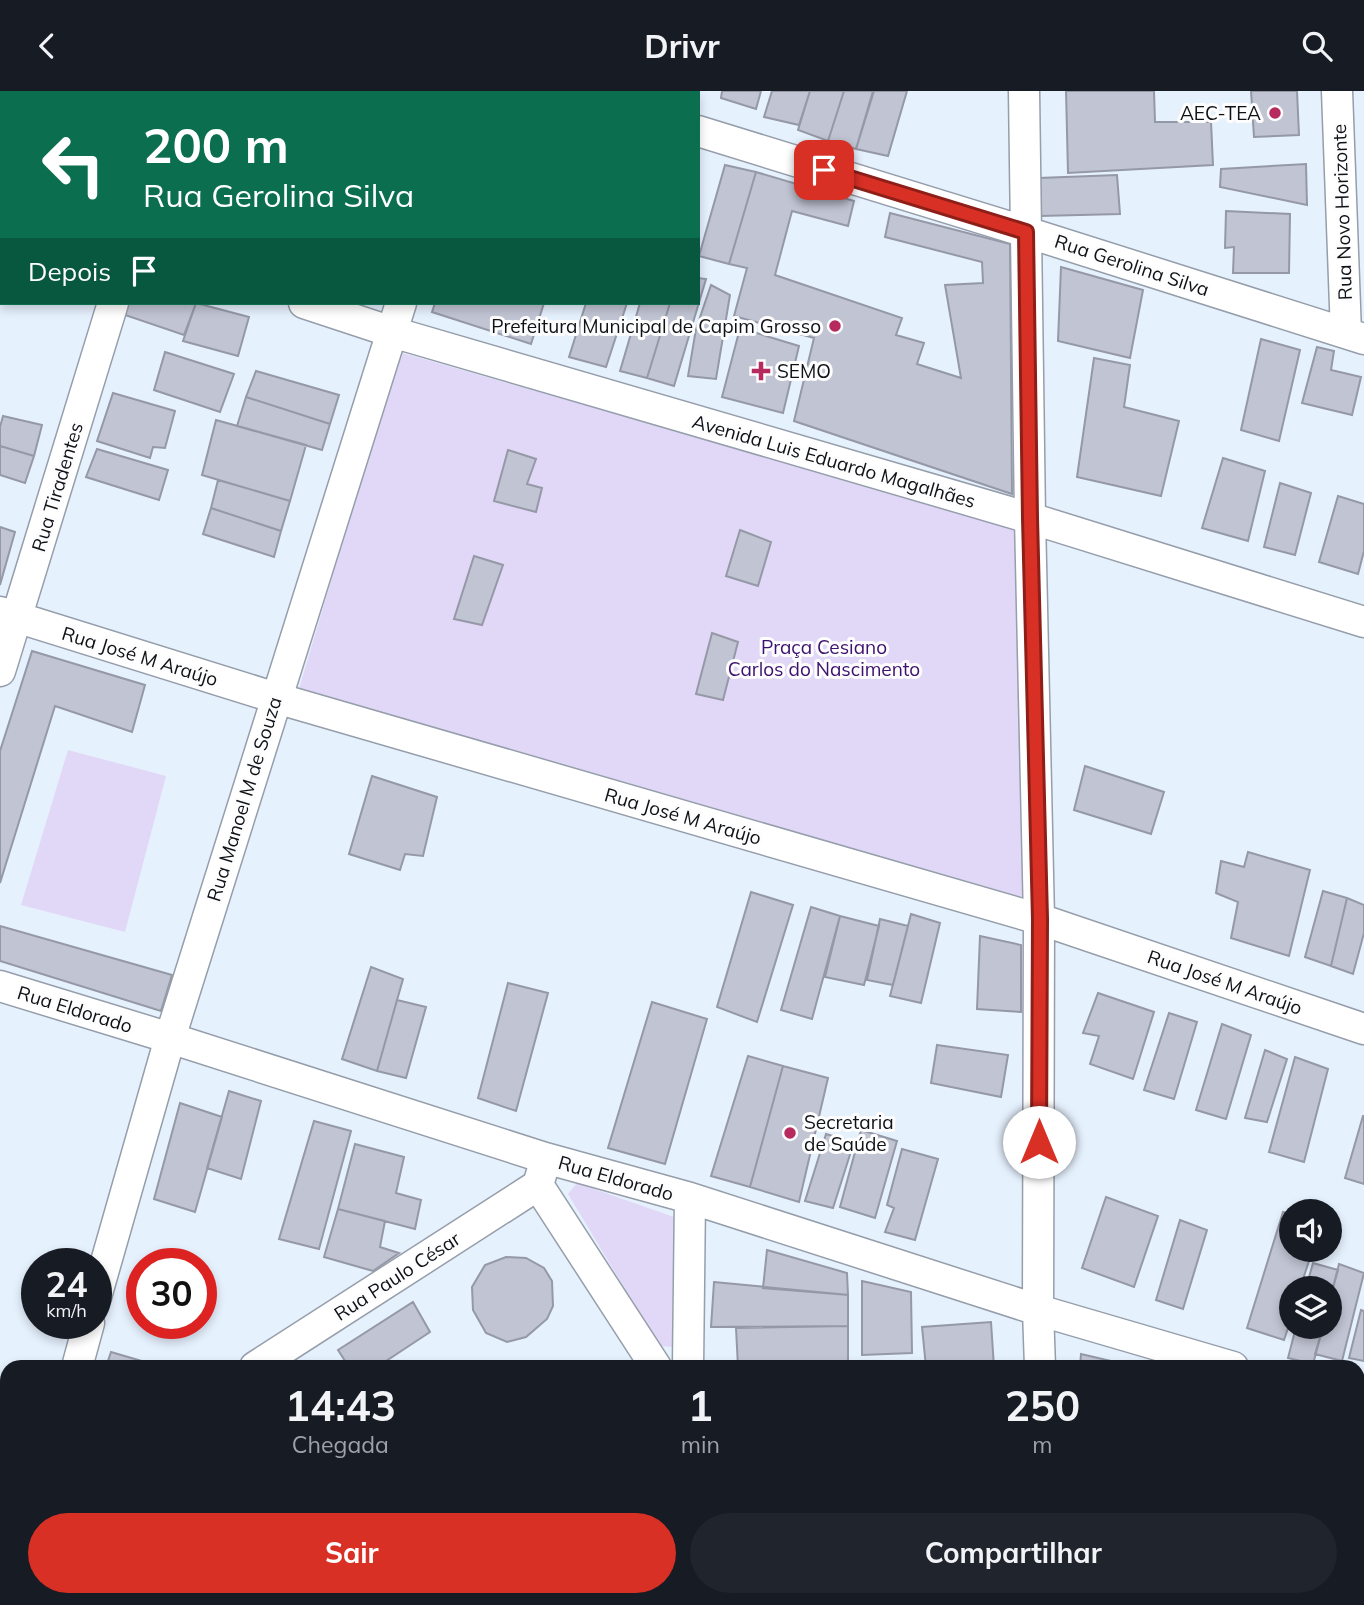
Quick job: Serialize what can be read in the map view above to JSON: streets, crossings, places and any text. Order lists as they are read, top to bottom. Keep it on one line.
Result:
{"streets":{"street":["Rua Novo Horizonte","Rua Gerolina Silva","Avenida Luis Eduardo Magalhães","Rua Tiradentes","Rua José M Araújo","Rua Manoel M de Souza","Rua Eldorado","Rua Paulo César"]},"crossings":[["Rua Novo Horizonte","Rua Gerolina Silva"],["Avenida Luis Eduardo Magalhães","Rua Manoel M de Souza"],["Rua Tiradentes","Rua José M Araújo"],["Rua José M Araújo","Rua Manoel M de Souza"],["Rua Manoel M de Souza","Rua Eldorado"],["Rua Eldorado","Rua Paulo César"]],"parks":["Praça Cesiano Carlos do Nascimento"],"places":{"other":["AEC-TEA","Prefeitura Municipal de Capim Grosso","Secretaria de Saúde"],"health":["SEMO"]},"page":{"header":"Drivr","turn":["200 m","Rua Gerolina Silva"],"then":"Depois","speed":"24 km/h","limit":"30","eta":["14:43","Chegada","1","min","250","m"],"buttons":["Sair","Compartilhar"]}}
